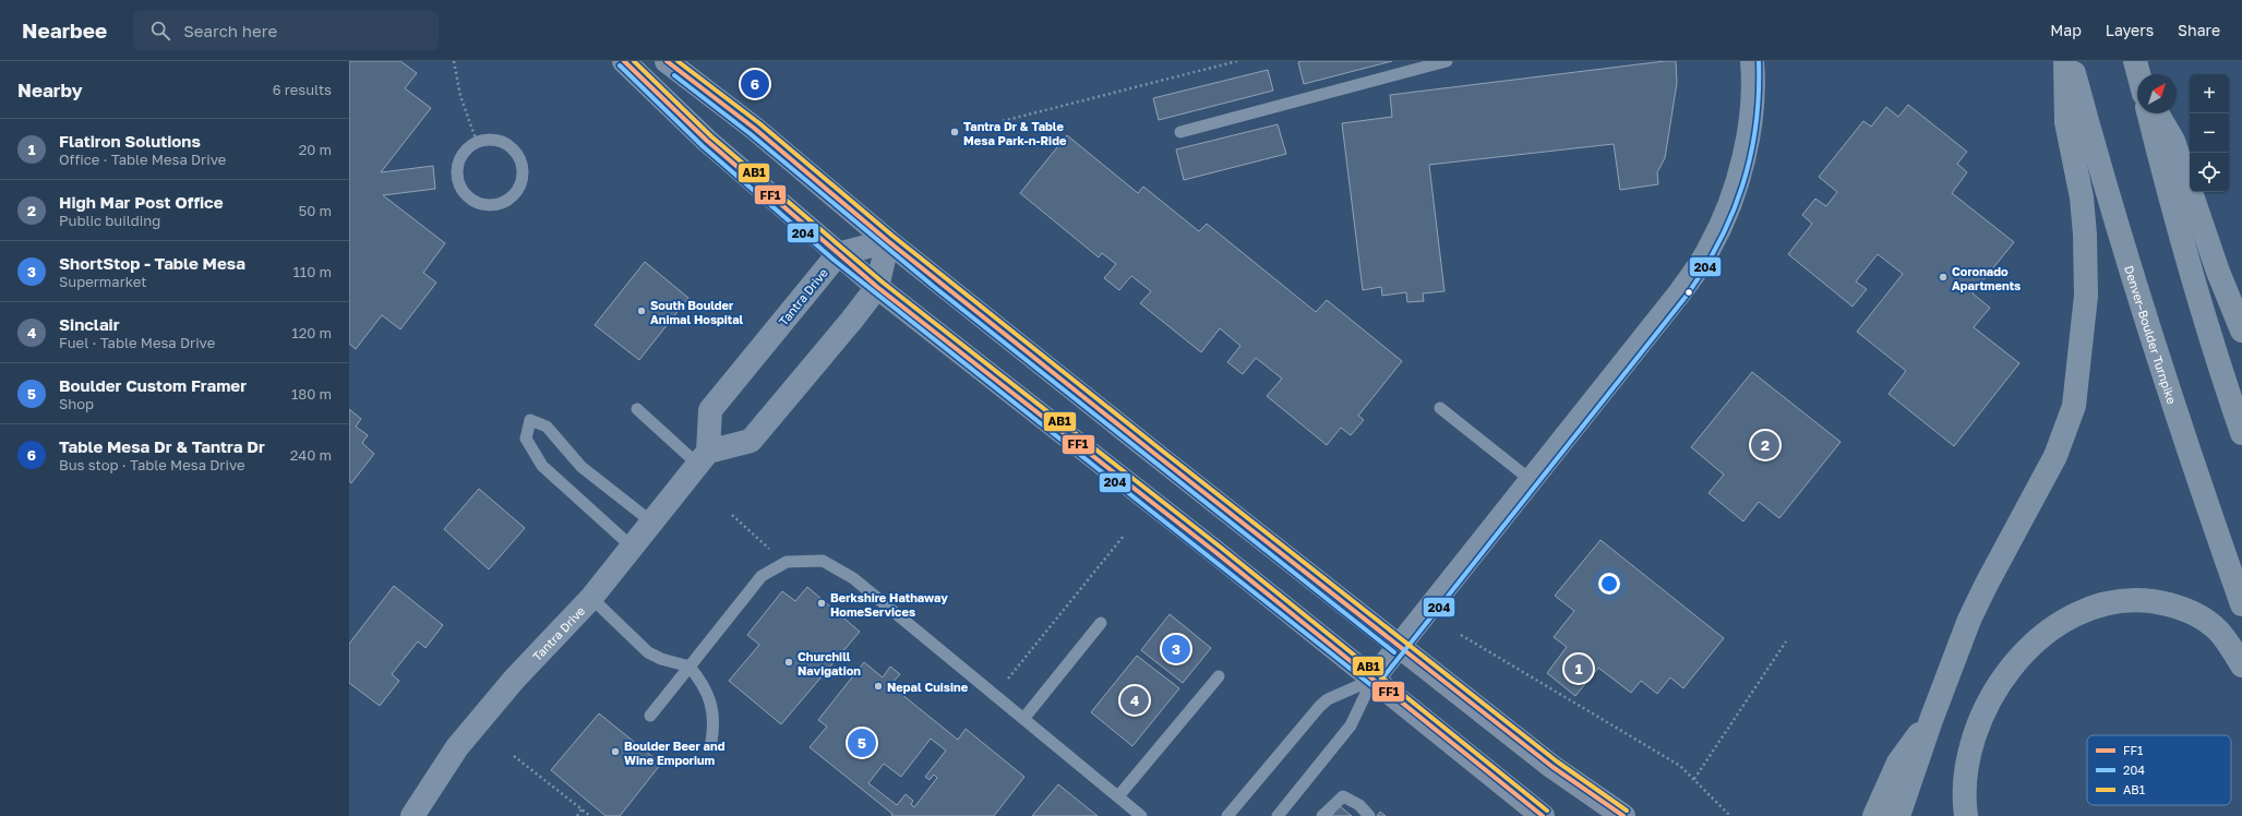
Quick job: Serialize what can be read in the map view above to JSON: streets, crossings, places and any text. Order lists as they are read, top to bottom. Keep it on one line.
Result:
{"streets":{"highway":["Denver–Boulder Turnpike"],"street":["Tantra Drive"]},"places":["Tantra Dr & Table Mesa Park-n-Ride","Coronado Apartments","South Boulder Animal Hospital","Berkshire Hathaway HomeServices","Churchill Navigation","Nepal Cuisine","Boulder Beer and Wine Emporium"],"lines":["transit line FF1","transit line 204","transit line AB1"],"legend":["FF1","204","AB1"],"north":"top right","page":{"header":"Nearbee","search":"Search here","nav":["Map","Layers","Share"],"heading":["Nearby","6 results"],"pins":["6","2","3","1","4","5"],"map_buttons":["+","−"],"list":[{"mark":"1","name":"Flatiron Solutions","note":"Office · Table Mesa Drive","value":"20 m"},{"mark":"2","name":"High Mar Post Office","note":"Public building","value":"50 m"},{"mark":"3","name":"ShortStop - Table Mesa","note":"Supermarket","value":"110 m"},{"mark":"4","name":"Sinclair","note":"Fuel · Table Mesa Drive","value":"120 m"},{"mark":"5","name":"Boulder Custom Framer","note":"Shop","value":"180 m"},{"mark":"6","name":"Table Mesa Dr & Tantra Dr","note":"Bus stop · Table Mesa Drive","value":"240 m"}]}}
